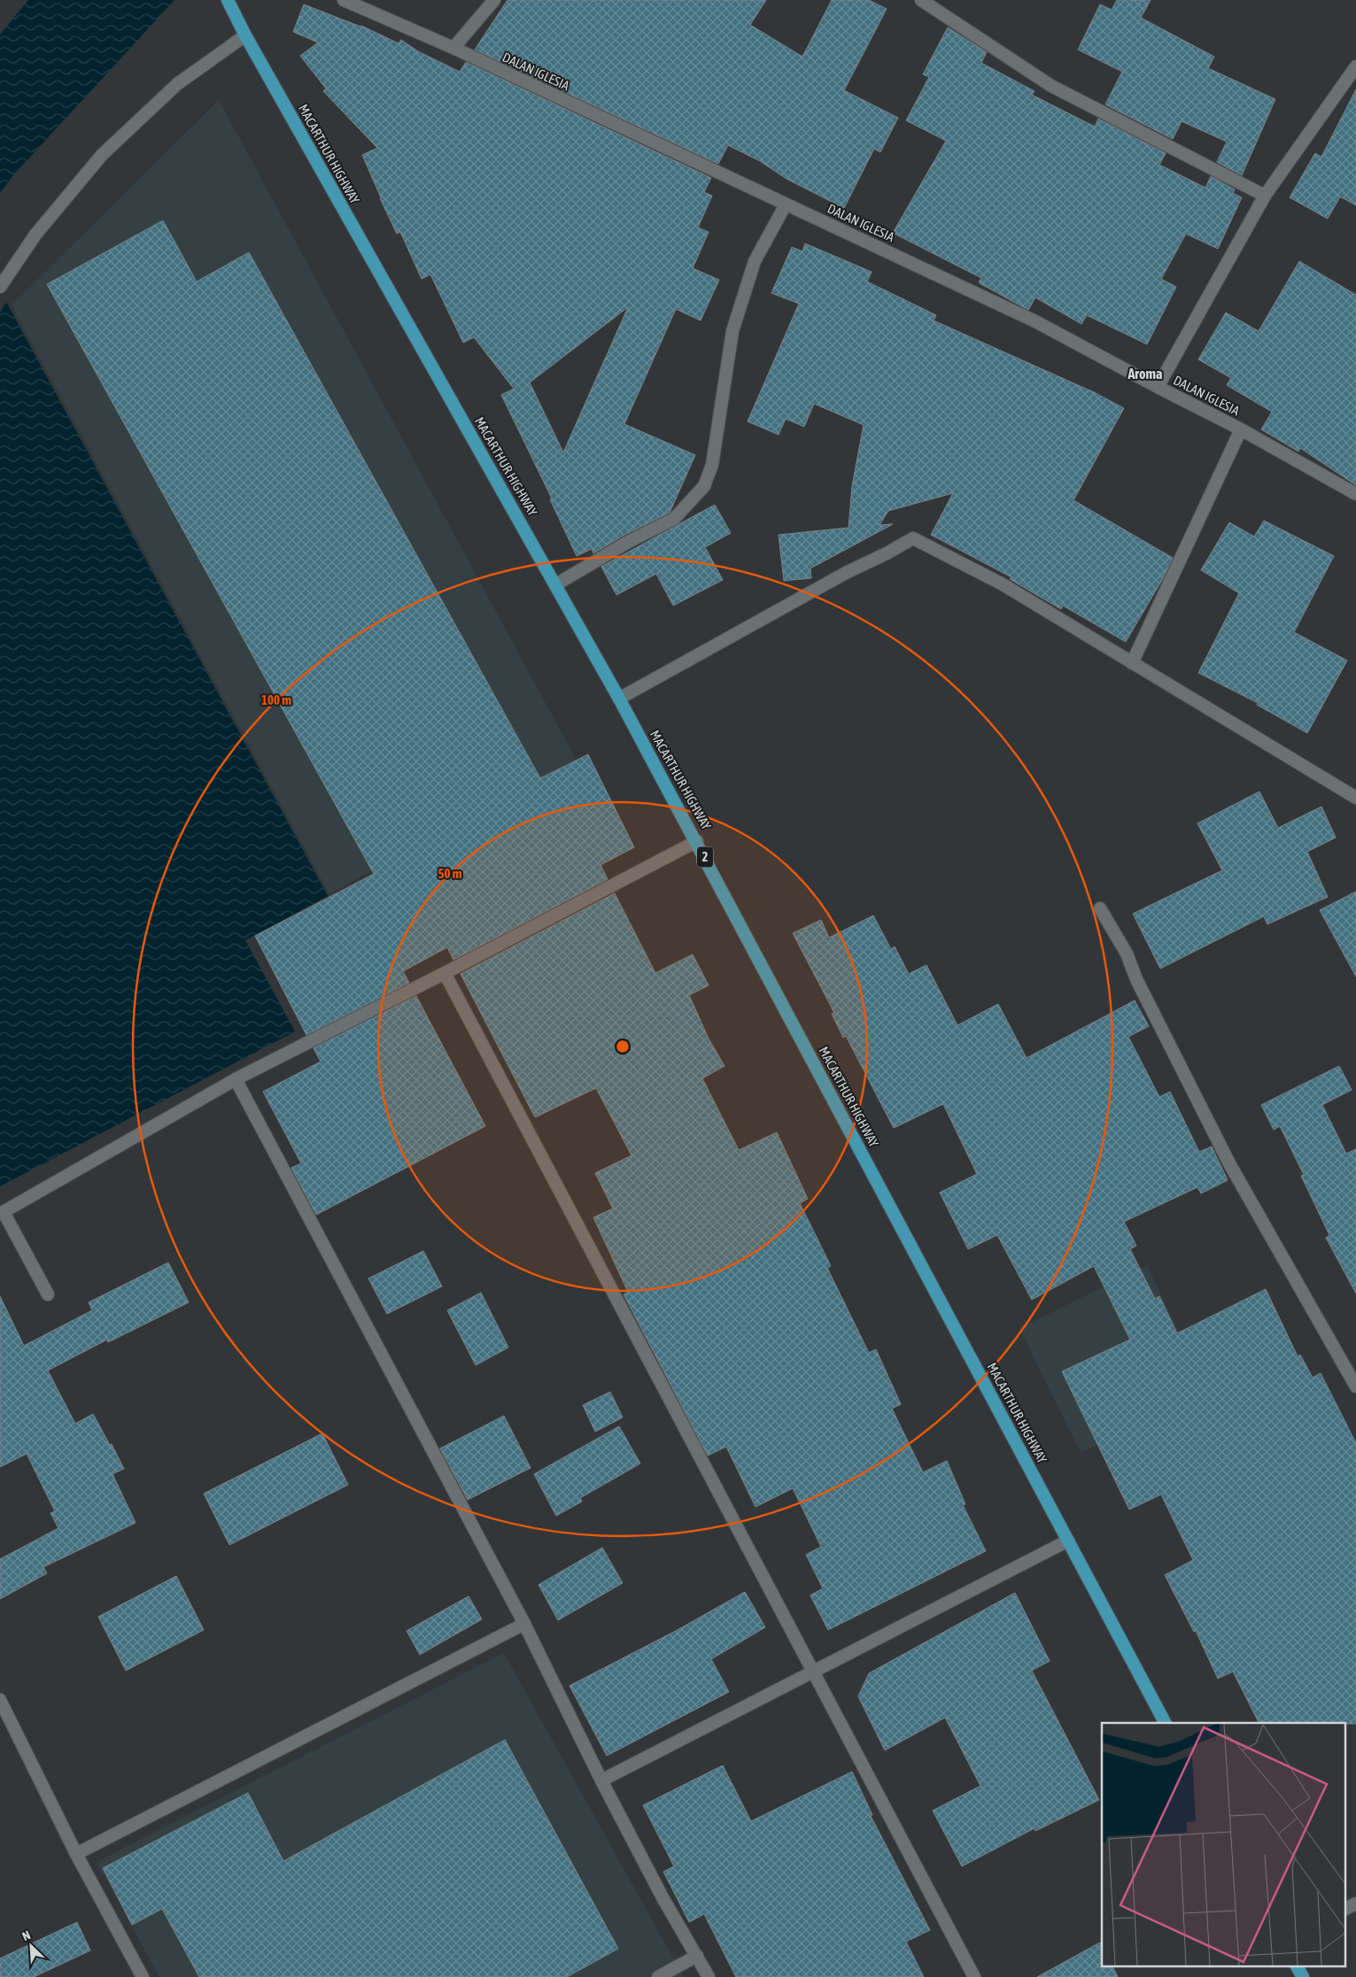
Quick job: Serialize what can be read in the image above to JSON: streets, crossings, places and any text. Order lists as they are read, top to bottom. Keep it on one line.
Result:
{"streets":{"highway":["MACARTHUR HIGHWAY","2"],"street":["DALAN IGLESIA"]},"districts":["Aroma"],"north":"top left","rings":["100 m","50 m"]}
